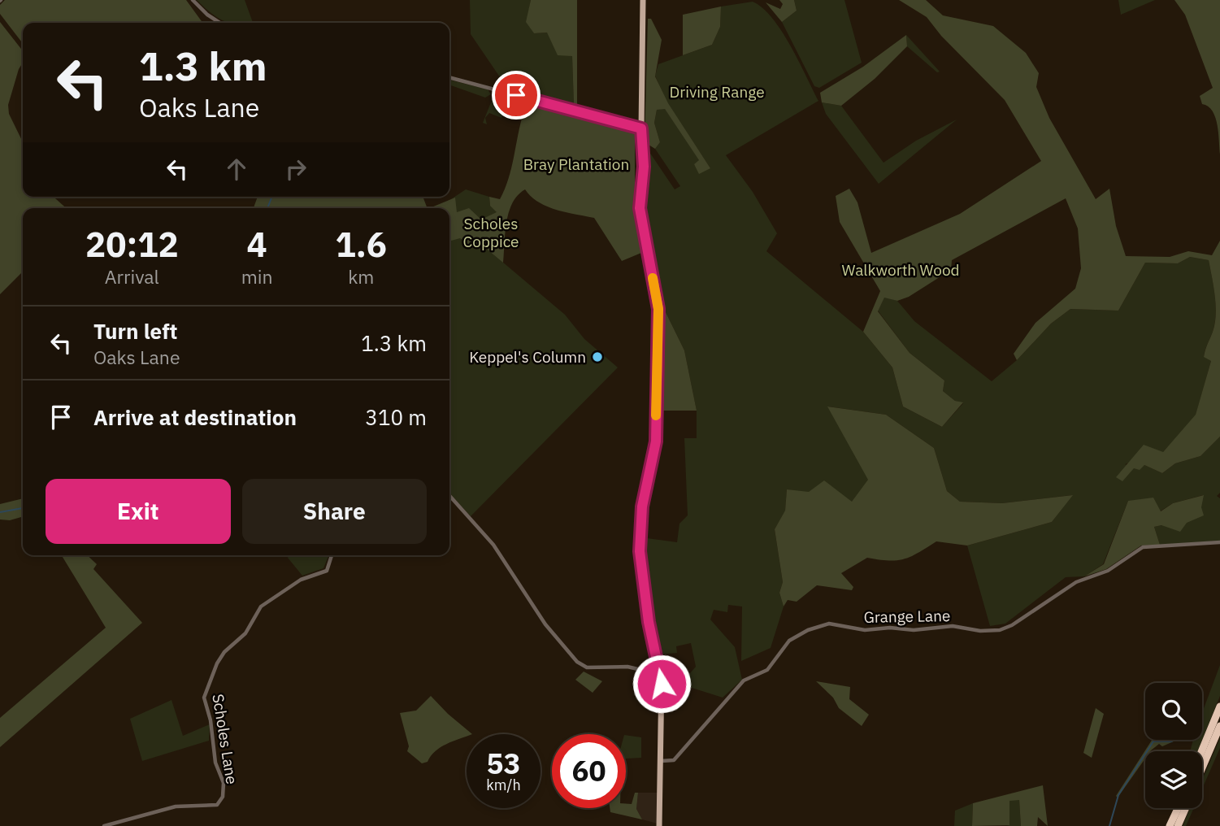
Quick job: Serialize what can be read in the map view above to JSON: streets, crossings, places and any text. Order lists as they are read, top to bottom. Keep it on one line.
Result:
{"streets":{"street":["Grange Lane","Scholes Lane"]},"parks":["Driving Range","Bray Plantation","Scholes Coppice","Walkworth Wood"],"places":["Keppel's Column"],"page":{"turn":["1.3 km","Oaks Lane"],"eta":["20:12","Arrival","4","min","1.6","km"],"list":[{"name":"Turn left","note":"Oaks Lane","value":"1.3 km"},{"name":"Arrive at destination","value":"310 m"}],"buttons":["Exit","Share"],"speed":"53 km/h","limit":"60"}}
